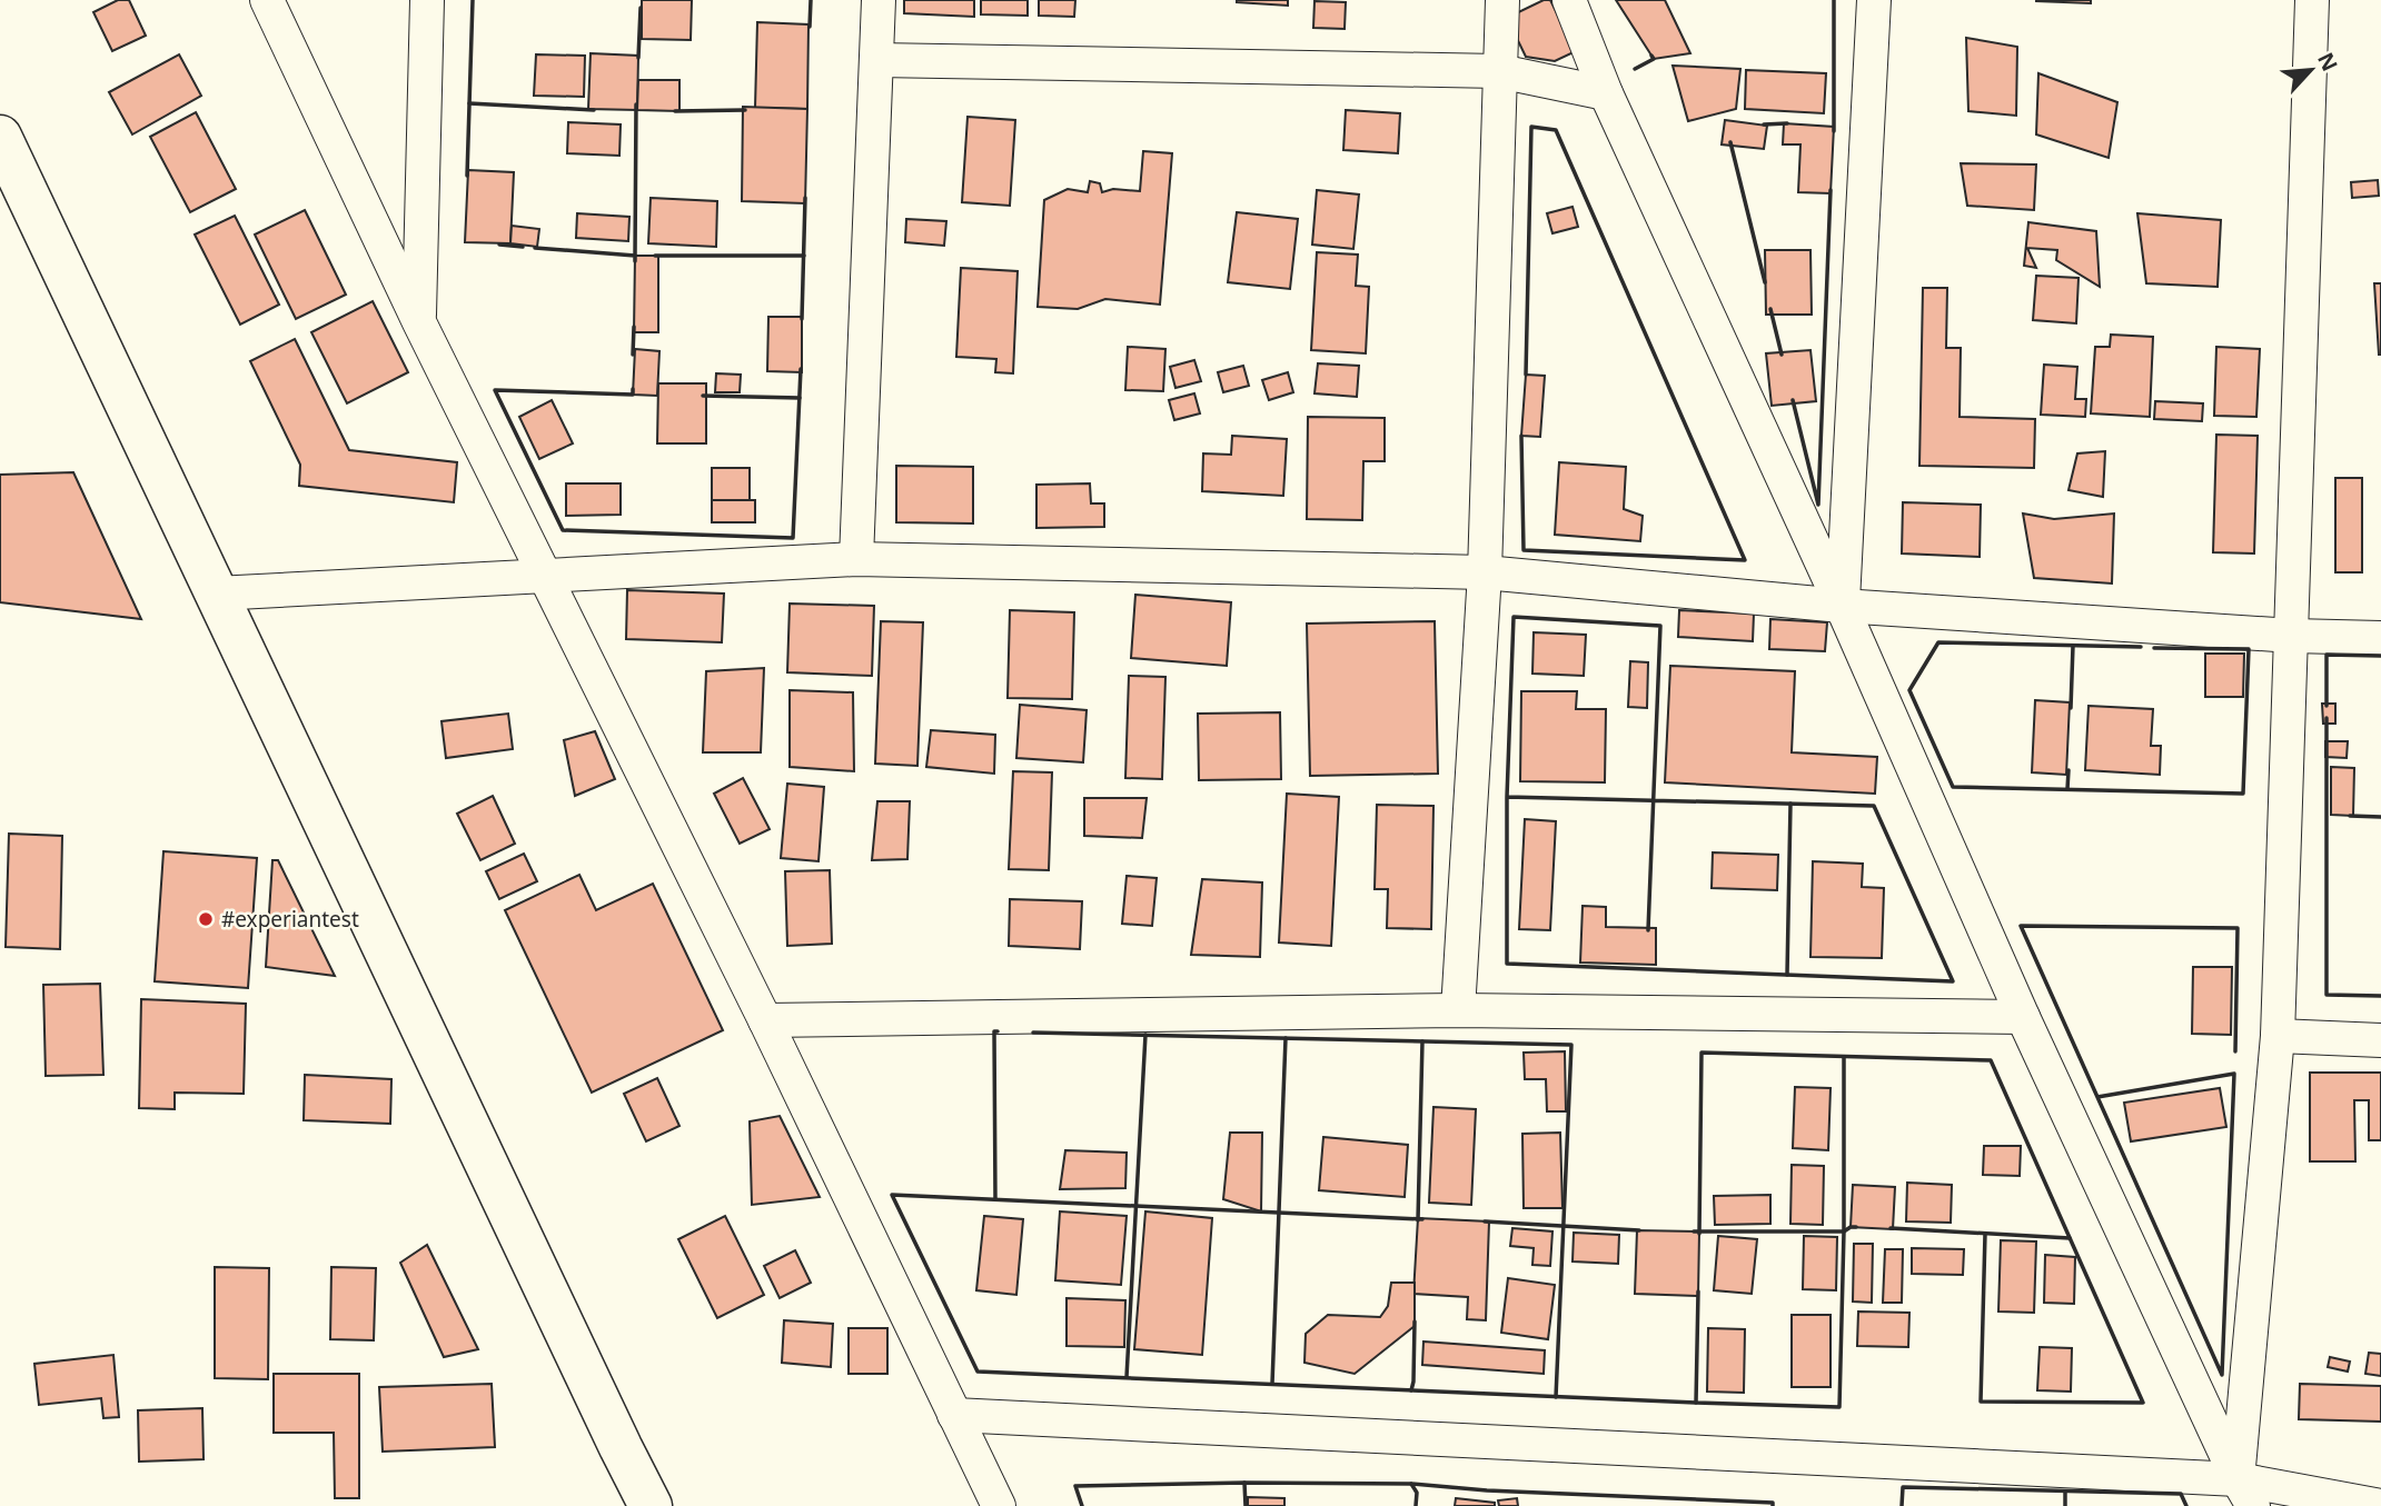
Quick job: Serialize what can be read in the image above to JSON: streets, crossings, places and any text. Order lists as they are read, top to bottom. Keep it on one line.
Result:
{"places":["#experiantest"],"north":"top right"}
